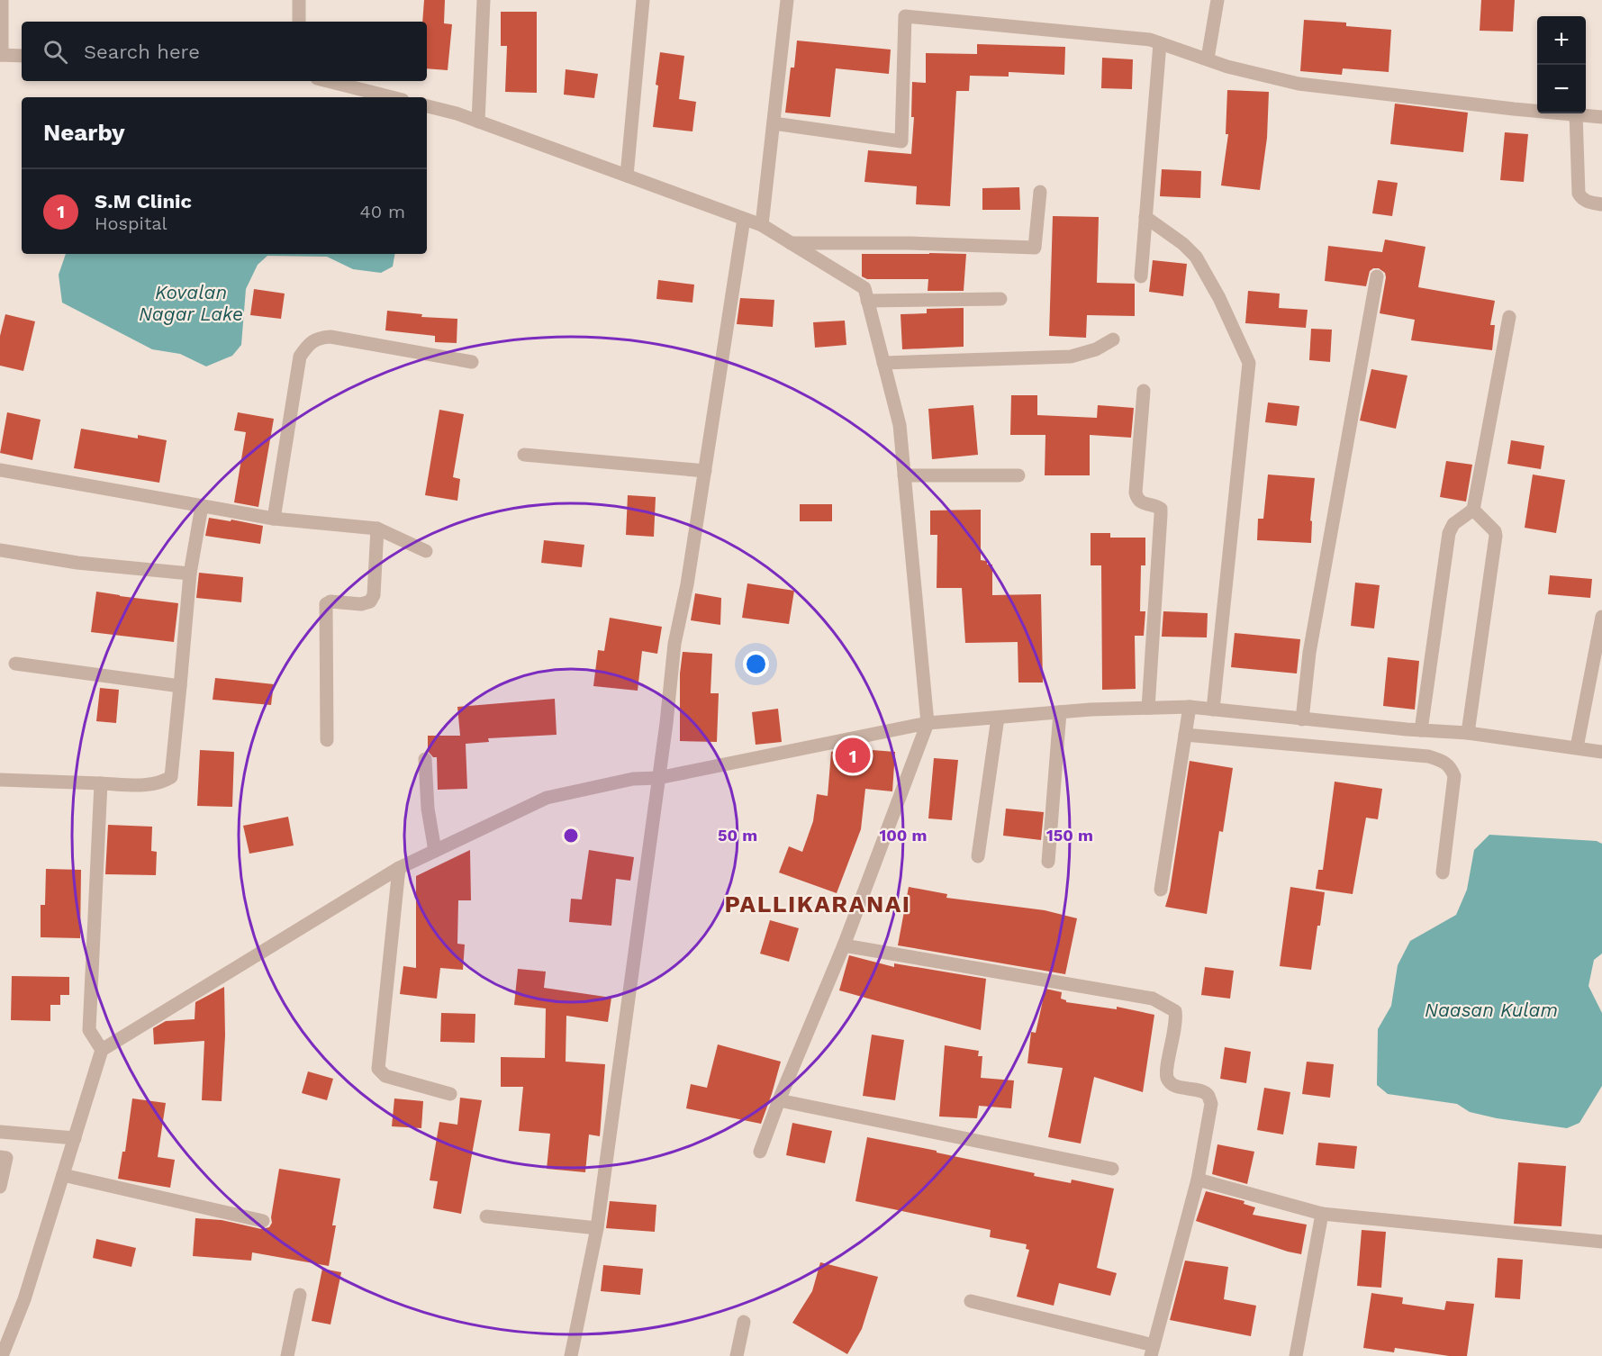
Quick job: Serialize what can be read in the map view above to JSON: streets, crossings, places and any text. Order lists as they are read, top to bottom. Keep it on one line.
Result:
{"districts":["PALLIKARANAI"],"water":["Kovalan Nagar Lake","Naasan Kulam"],"page":{"map_buttons":["+","−"],"search":"Search here","heading":"Nearby","list":[{"mark":"1","name":"S.M Clinic","note":"Hospital","value":"40 m"}],"pins":"1"},"rings":["50 m","100 m","150 m"]}
